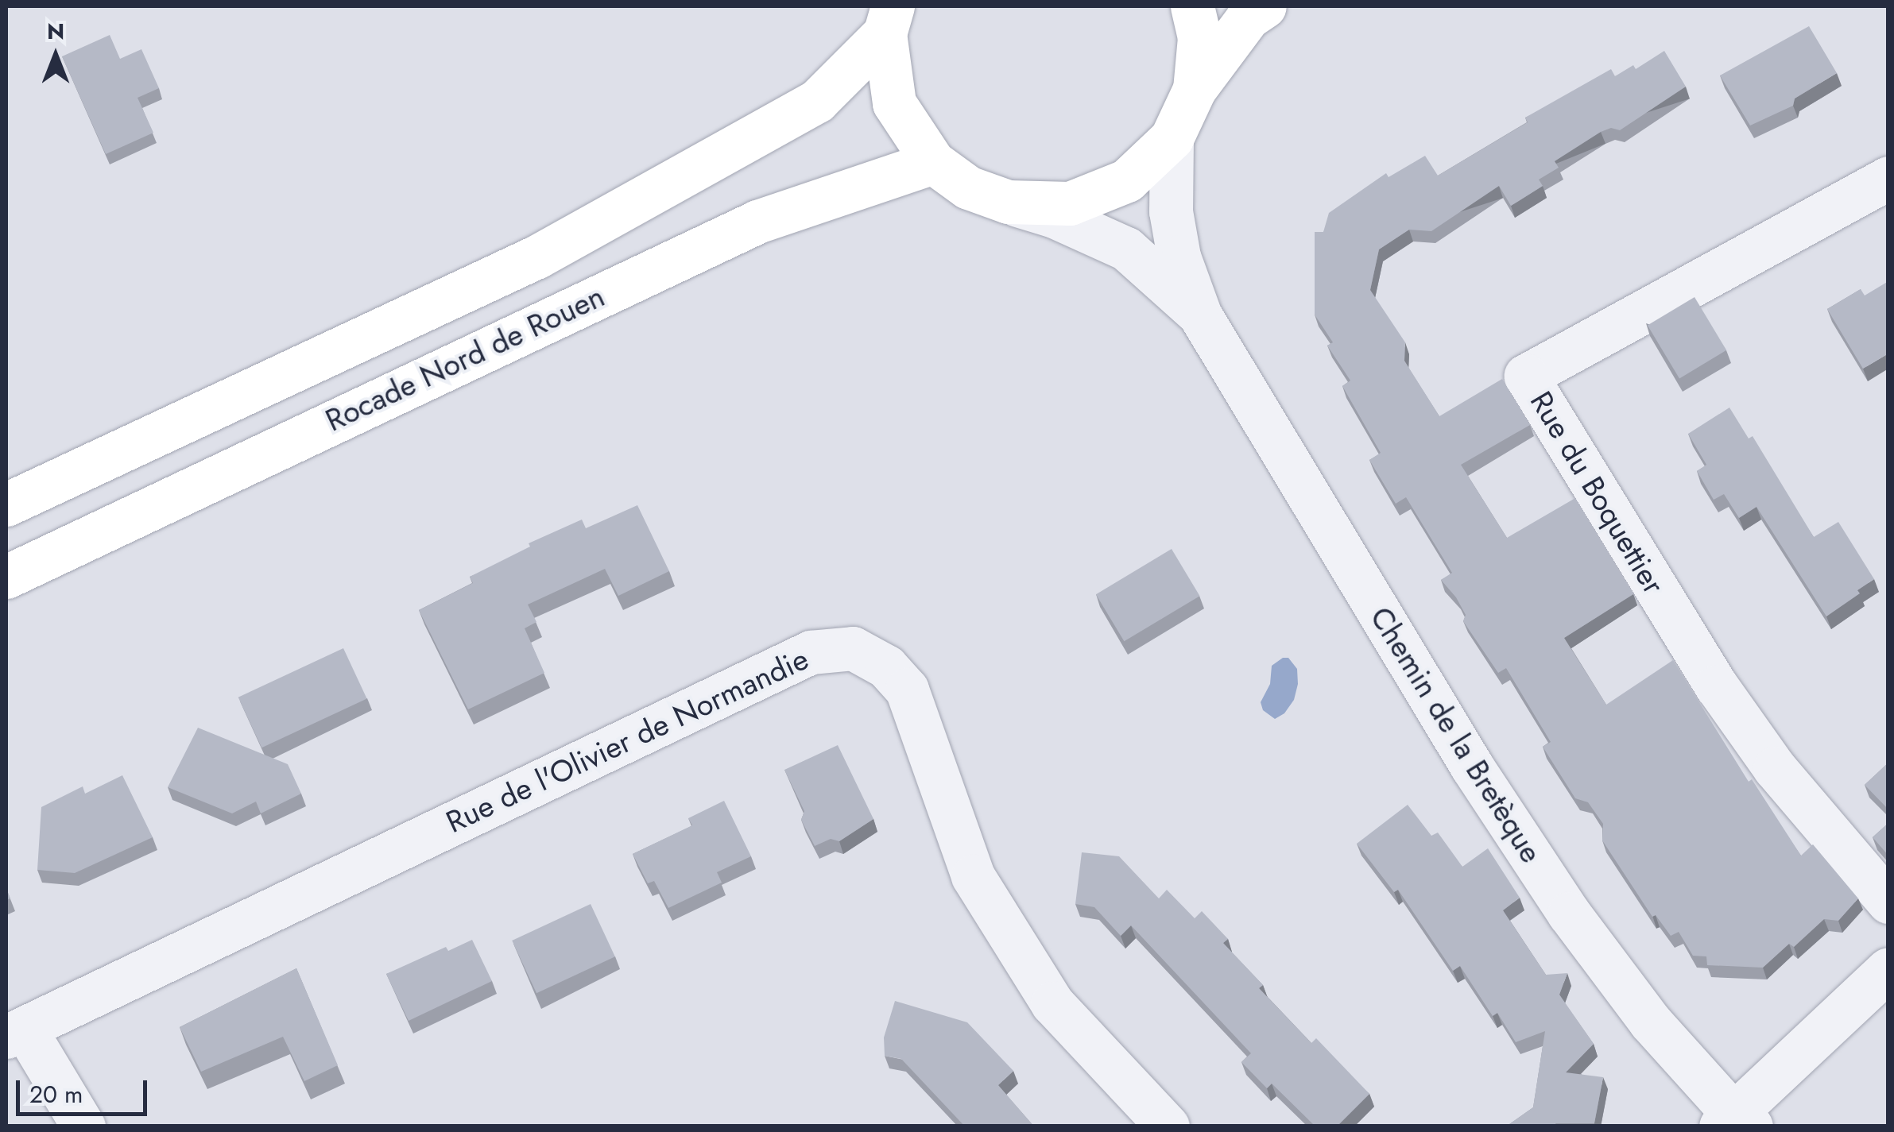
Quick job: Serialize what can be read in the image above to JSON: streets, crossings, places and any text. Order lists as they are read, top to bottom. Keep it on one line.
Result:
{"streets":{"main road":["Rocade Nord de Rouen"],"street":["Rue du Boquettier","Chemin de la Bretèque","Rue de l'Olivier de Normandie"]},"scale_bar":"20 m","north":"top"}
